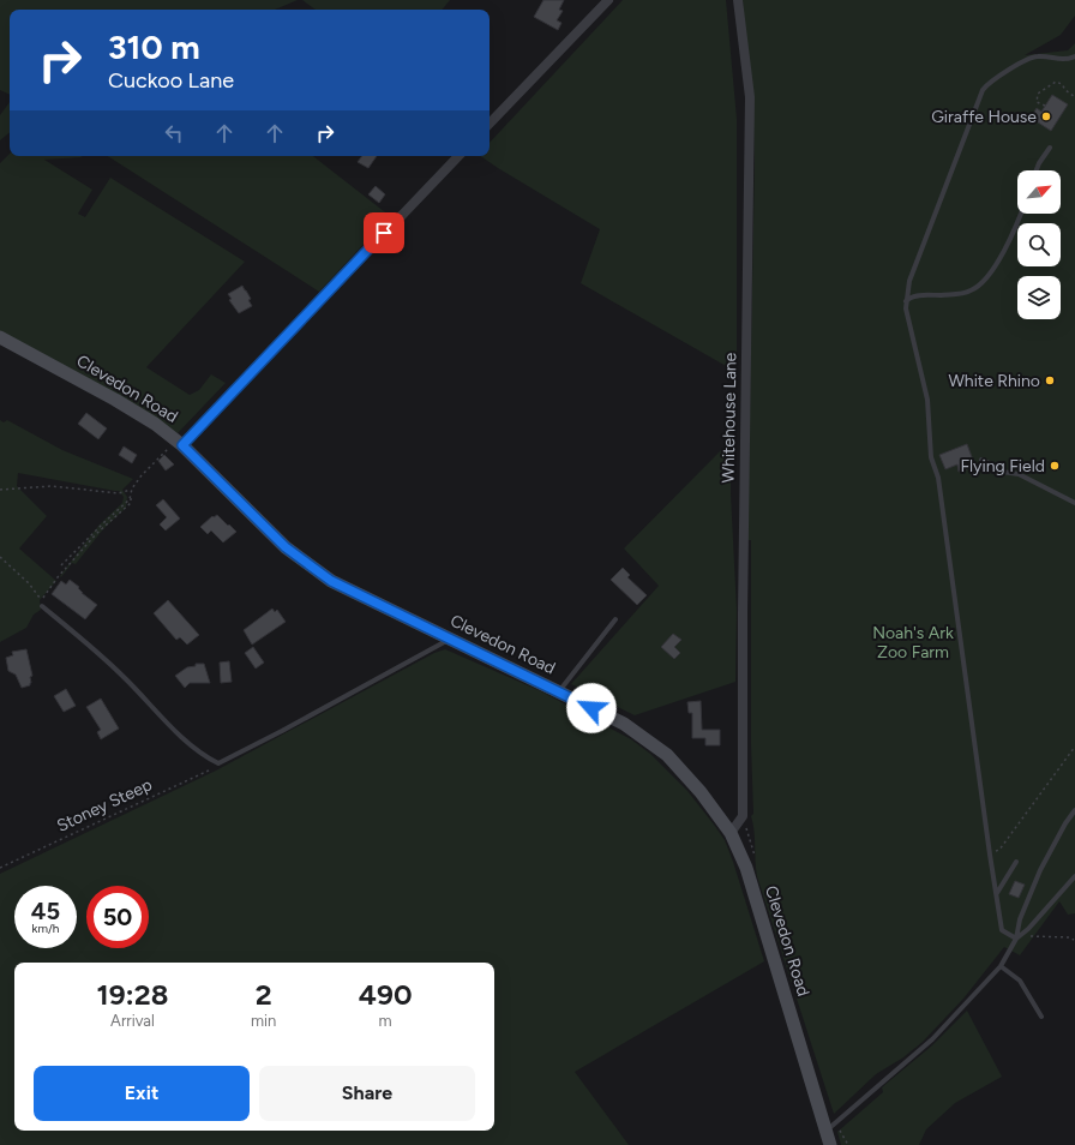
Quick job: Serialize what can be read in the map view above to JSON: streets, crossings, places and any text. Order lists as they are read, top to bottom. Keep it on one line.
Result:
{"streets":{"main road":["Clevedon Road"],"street":["Whitehouse Lane"],"path":["Stoney Steep"]},"crossings":[["Clevedon Road","Whitehouse Lane"]],"parks":["Noah's Ark Zoo Farm"],"places":["Giraffe House","White Rhino","Flying Field"],"north":"top right","page":{"turn":["310 m","Cuckoo Lane"],"speed":"45 km/h","limit":"50","eta":["19:28","Arrival","2","min","490","m"],"buttons":["Exit","Share"]}}
